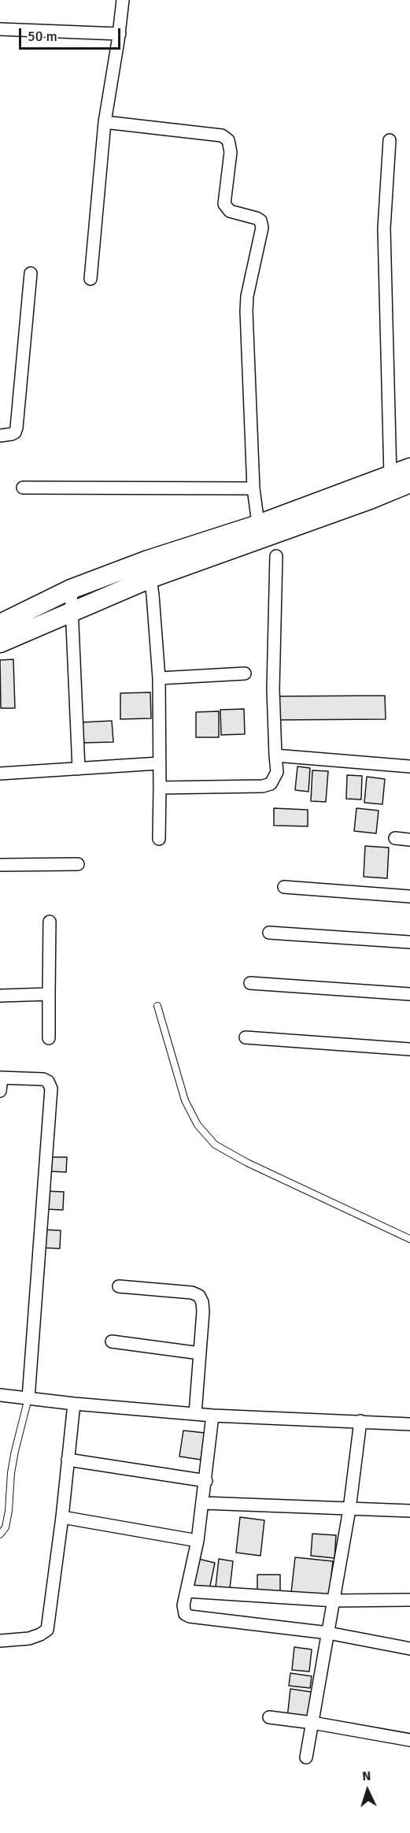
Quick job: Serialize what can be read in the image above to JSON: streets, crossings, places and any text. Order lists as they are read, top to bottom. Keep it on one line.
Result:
{"scale_bar":"50 m","north":"top"}
